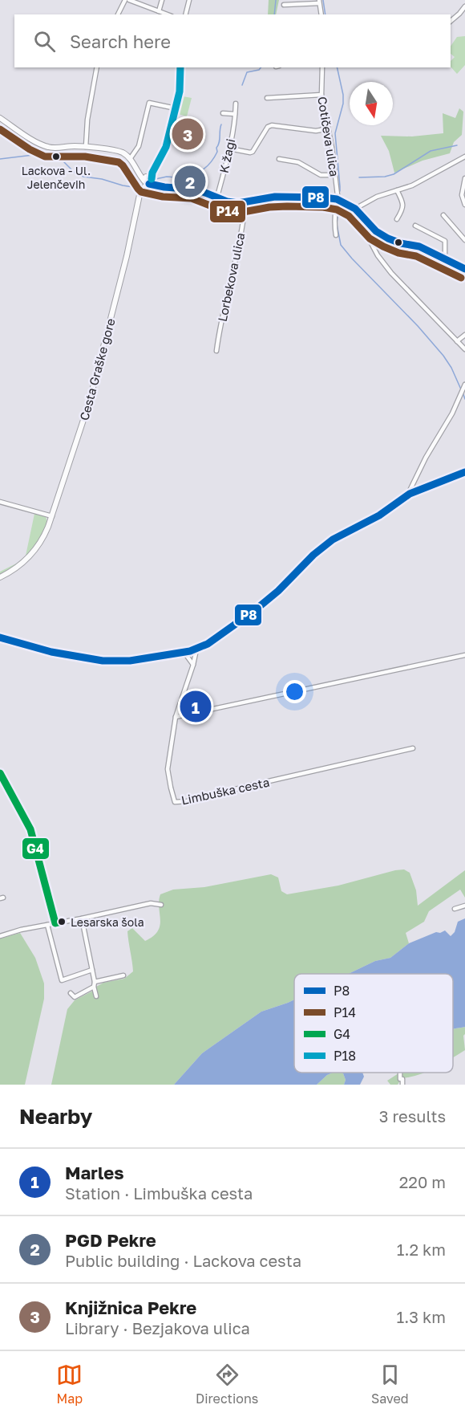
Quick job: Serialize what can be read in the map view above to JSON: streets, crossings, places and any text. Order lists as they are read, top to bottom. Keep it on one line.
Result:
{"streets":{"street":["Cotičeva ulica","K žagi","Lorbekova ulica","Cesta Graške gore","Limbuška cesta"]},"places":["Lackova - Ul. Jelenčevih","Lesarska šola"],"lines":["transit line P18","transit line P14","transit line P8","transit line G4"],"legend":["P8","P14","G4","P18"],"north":"bottom","page":{"search":"Search here","pins":["3","2","1"],"heading":["Nearby","3 results"],"list":[{"mark":"1","name":"Marles","note":"Station · Limbuška cesta","value":"220 m"},{"mark":"2","name":"PGD Pekre","note":"Public building · Lackova cesta","value":"1.2 km"},{"mark":"3","name":"Knjižnica Pekre","note":"Library · Bezjakova ulica","value":"1.3 km"}],"nav":["Map","Directions","Saved"]}}
